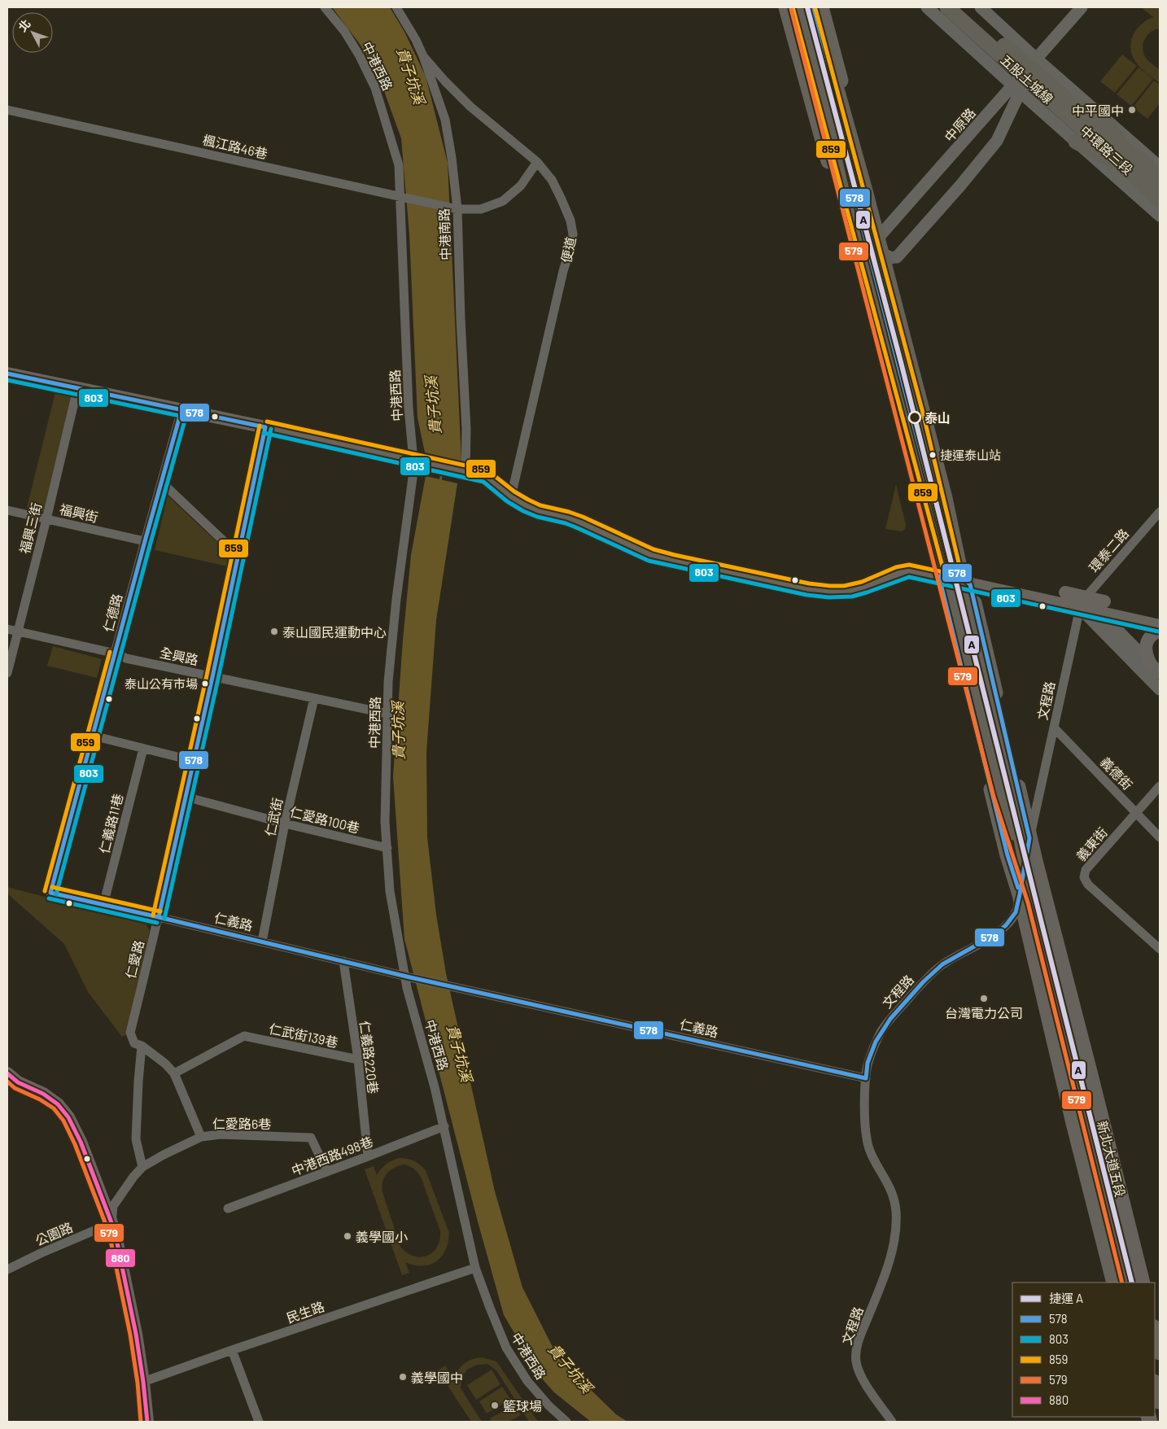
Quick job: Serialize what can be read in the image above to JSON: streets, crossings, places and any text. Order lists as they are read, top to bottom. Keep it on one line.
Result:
{"streets":{"highway":["五股土城線"],"main road":["新北大道五段"],"street":["中港西路","中原路","楓江路46巷","中環路三段","中港南路","便道","福興街","福興三街","環泰二路","仁德路","全興路","文程路","義德街","仁武街","仁愛路100巷","仁義路11巷","義東街","仁義路","仁愛路","仁武街139巷","仁義路220巷","仁愛路6巷","中港西路498巷","公園路","民生路"]},"crossings":[["中港西路","楓江路46巷"],["中港西路","全興路"],["中港西路","仁愛路100巷"],["中港西路","仁義路"],["中港西路","中港西路498巷"],["中港西路","民生路"],["中原路","中環路三段"],["中原路","新北大道五段"],["楓江路46巷","中港南路"],["楓江路46巷","便道"],["中港南路","便道"],["福興街","福興三街"],["福興街","仁德路"],["福興三街","全興路"],["環泰二路","文程路"],["仁德路","全興路"],["仁德路","仁義路"],["全興路","仁武街"],["全興路","仁愛路"],["文程路","義德街"],["文程路","仁義路"],["文程路","新北大道五段"],["義德街","義東街"],["仁武街","仁愛路100巷"],["仁武街","仁義路"],["仁愛路100巷","仁愛路"],["仁義路11巷","仁義路"],["仁義路","仁愛路"],["仁義路","仁義路220巷"],["仁武街139巷","仁義路220巷"],["仁義路220巷","中港西路498巷"],["仁愛路6巷","中港西路498巷"]],"water":["貴子坑溪"],"places":["中平國中","泰山","捷運泰山站","泰山國民運動中心","泰山公有市場","台灣電力公司","義學國小","義學國中","籃球場"],"lines":["metro line A","transit line 578","transit line 859","transit line 579","transit line 803","transit line 880"],"legend":["捷運 A","578","803","859","579","880"],"north":"top left"}
